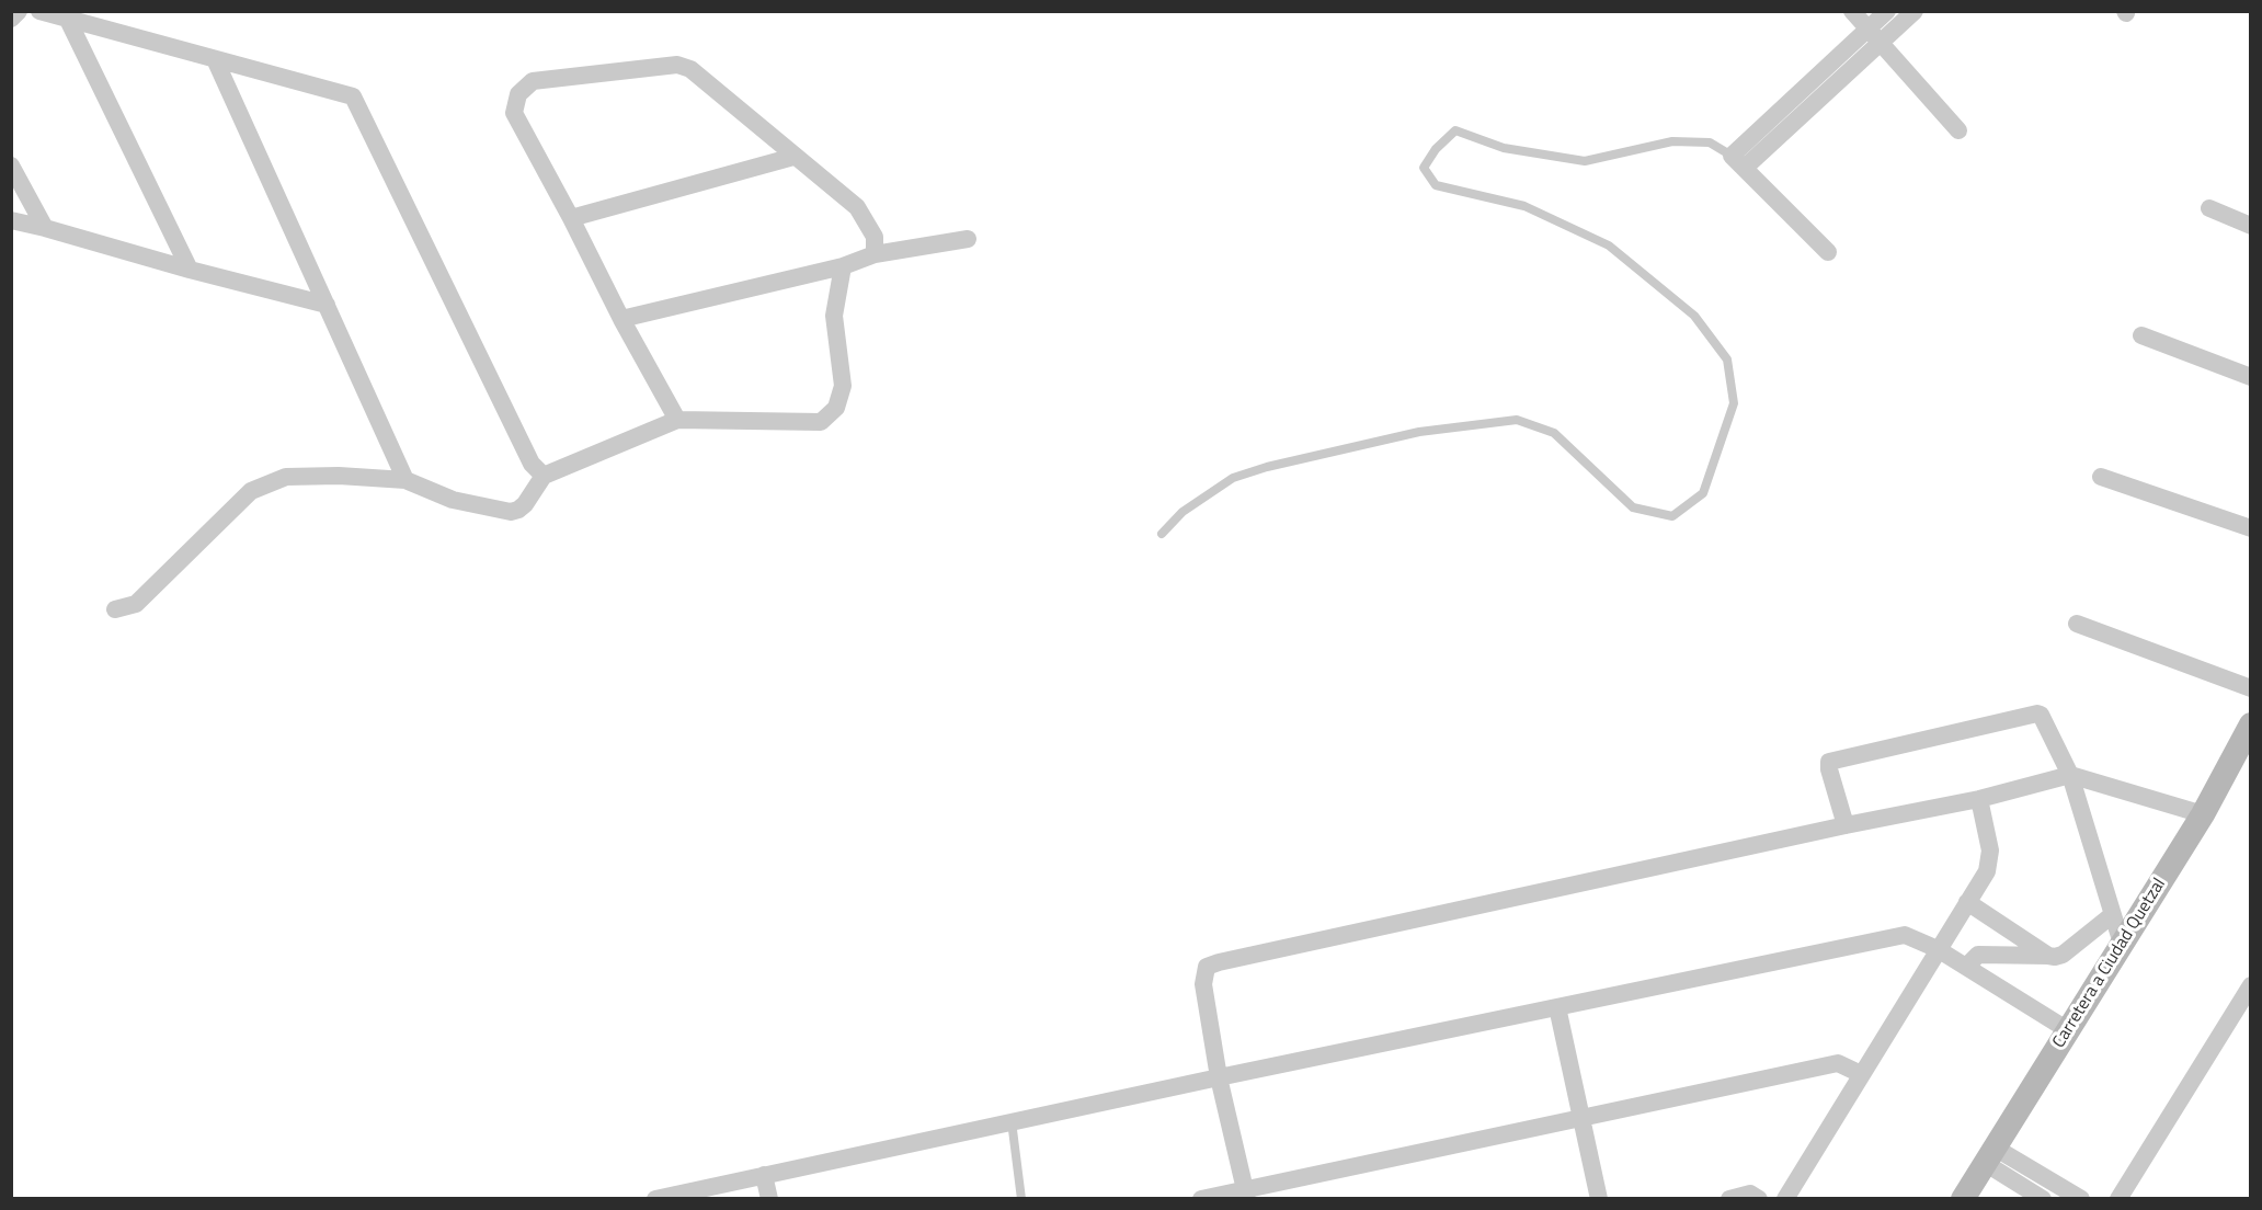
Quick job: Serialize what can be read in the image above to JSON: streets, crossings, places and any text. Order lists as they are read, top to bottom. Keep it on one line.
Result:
{"streets":{"main road":["Carretera a Ciudad Quetzal"]}}
